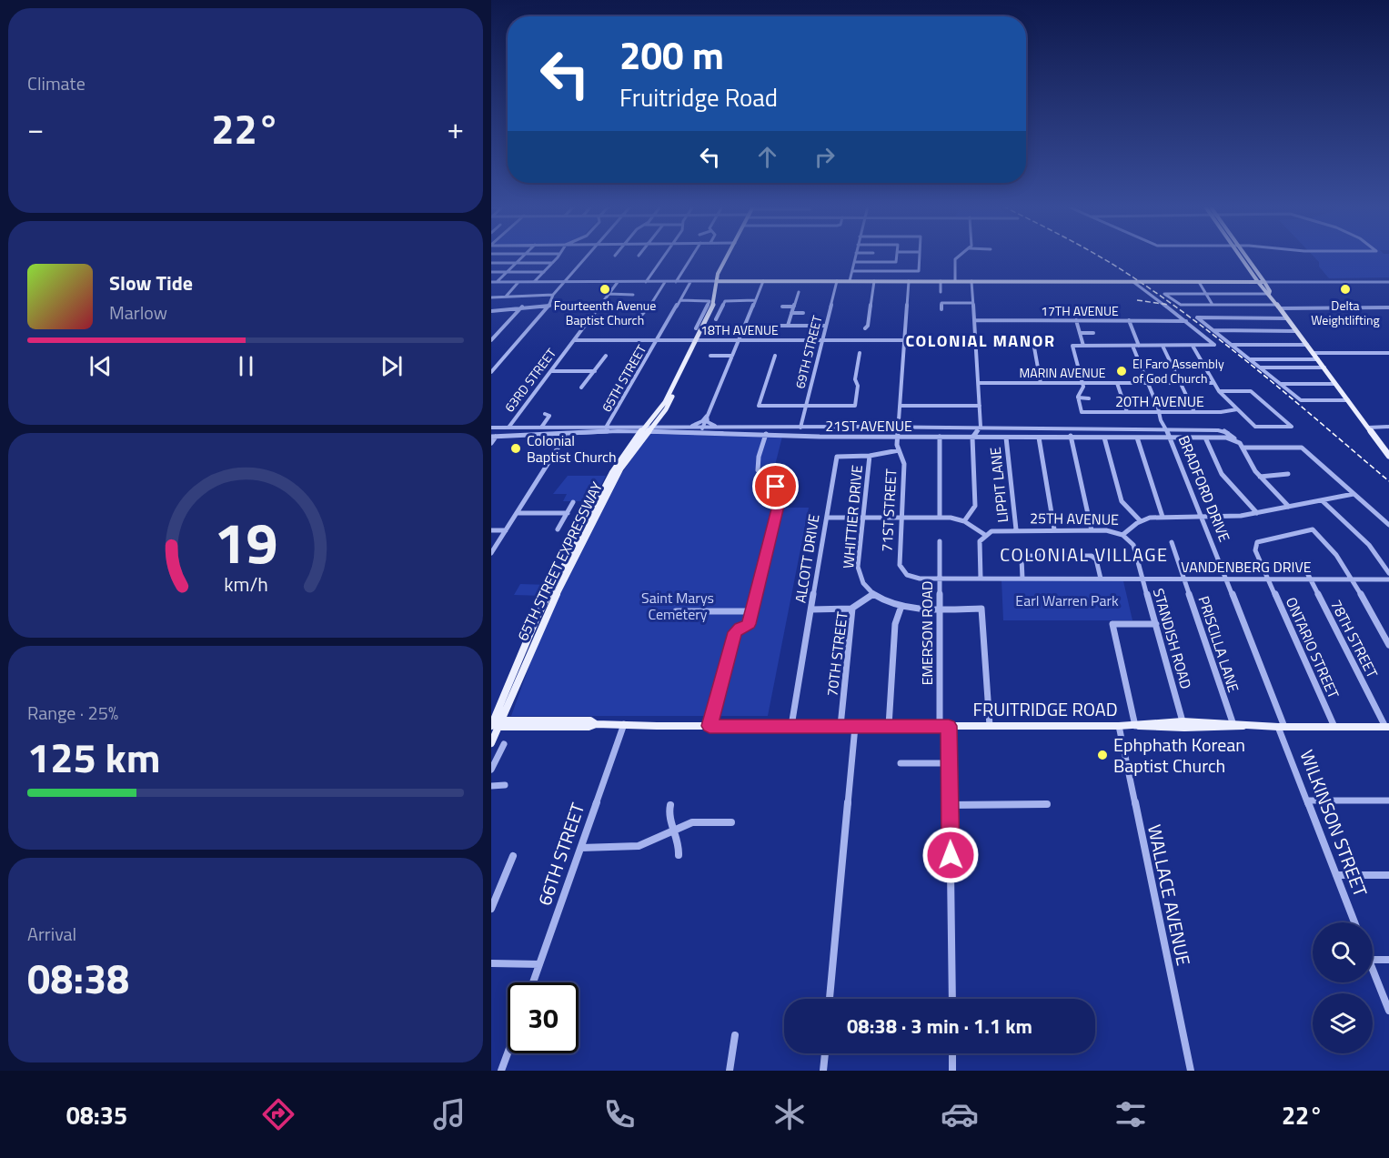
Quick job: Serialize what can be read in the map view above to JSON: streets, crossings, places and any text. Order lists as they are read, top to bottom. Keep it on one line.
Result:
{"streets":{"main road":["65TH STREET EXPRESSWAY","FRUITRIDGE ROAD"],"street":["17TH AVENUE","18TH AVENUE","69TH STREET","MARIN AVENUE","65TH STREET","63RD STREET","20TH AVENUE","21ST AVENUE","LIPPIT LANE","BRADFORD DRIVE","71ST STREET","WHITTIER DRIVE","25TH AVENUE","ALCOTT DRIVE","VANDENBERG DRIVE","EMERSON ROAD","STANDISH ROAD","78TH STREET","PRISCILLA LANE","ONTARIO STREET","70TH STREET","WILKINSON STREET","66TH STREET","WALLACE AVENUE"]},"crossings":[["18TH AVENUE","69TH STREET"],["18TH AVENUE","65TH STREET"],["18TH AVENUE","63RD STREET"],["18TH AVENUE","71ST STREET"],["18TH AVENUE","65TH STREET EXPRESSWAY"],["69TH STREET","21ST AVENUE"],["MARIN AVENUE","BRADFORD DRIVE"],["65TH STREET","21ST AVENUE"],["63RD STREET","21ST AVENUE"],["20TH AVENUE","BRADFORD DRIVE"],["21ST AVENUE","LIPPIT LANE"],["21ST AVENUE","BRADFORD DRIVE"],["21ST AVENUE","71ST STREET"],["21ST AVENUE","25TH AVENUE"],["21ST AVENUE","65TH STREET EXPRESSWAY"],["LIPPIT LANE","25TH AVENUE"],["BRADFORD DRIVE","25TH AVENUE"],["BRADFORD DRIVE","VANDENBERG DRIVE"],["BRADFORD DRIVE","FRUITRIDGE ROAD"],["BRADFORD DRIVE","WILKINSON STREET"],["71ST STREET","ALCOTT DRIVE"],["71ST STREET","VANDENBERG DRIVE"],["71ST STREET","EMERSON ROAD"],["WHITTIER DRIVE","ALCOTT DRIVE"],["WHITTIER DRIVE","70TH STREET"],["25TH AVENUE","STANDISH ROAD"],["ALCOTT DRIVE","FRUITRIDGE ROAD"],["65TH STREET EXPRESSWAY","FRUITRIDGE ROAD"],["VANDENBERG DRIVE","EMERSON ROAD"],["VANDENBERG DRIVE","STANDISH ROAD"],["VANDENBERG DRIVE","78TH STREET"],["VANDENBERG DRIVE","PRISCILLA LANE"],["VANDENBERG DRIVE","ONTARIO STREET"],["EMERSON ROAD","FRUITRIDGE ROAD"],["STANDISH ROAD","FRUITRIDGE ROAD"],["78TH STREET","FRUITRIDGE ROAD"],["PRISCILLA LANE","FRUITRIDGE ROAD"],["ONTARIO STREET","FRUITRIDGE ROAD"],["70TH STREET","FRUITRIDGE ROAD"],["FRUITRIDGE ROAD","WILKINSON STREET"],["FRUITRIDGE ROAD","66TH STREET"],["FRUITRIDGE ROAD","WALLACE AVENUE"]],"districts":["COLONIAL MANOR","COLONIAL VILLAGE"],"parks":["Saint Marys Cemetery","Earl Warren Park"],"places":["Fourteenth Avenue Baptist Church","Delta Weightlifting","El Faro Assembly of God Church","Colonial Baptist Church","Ephphath Korean Baptist Church"],"page":{"tile":["Climate",["Range · 25%","125 km"],["Arrival","08:38"]],"turn":["200 m","Fruitridge Road"],"heat":["−","22°","+"],"song":["Slow Tide","Marlow"],"limit":"30","trip":"08:38 · 3 min · 1.1 km","tabs":["08:35","22°"],"gauge":["19","km/h"]}}
